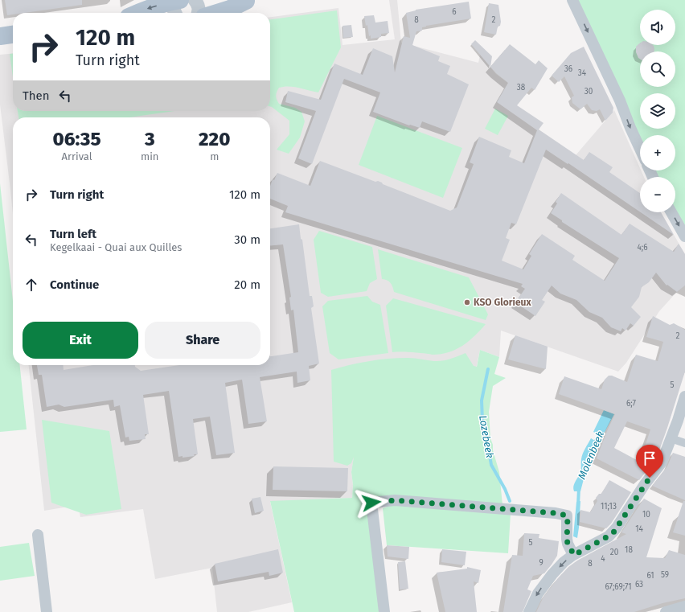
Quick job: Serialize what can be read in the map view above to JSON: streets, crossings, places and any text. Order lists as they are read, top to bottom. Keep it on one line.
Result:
{"water":["Lozebeek","Molenbeek"],"places":["KSO Glorieux"],"house_numbers":["6","8","2","36","34","38","30","4;6","2","5","6;7","11;13","10","14","5","18","20","4","9","8","59","61","63","67;69;71"],"page":{"map_buttons":["+","−"],"turn":["120 m","Turn right"],"then":"Then","eta":["06:35","Arrival","3","min","220","m"],"list":[{"name":"Turn right","value":"120 m"},{"name":"Turn left","note":"Kegelkaai - Quai aux Quilles","value":"30 m"},{"name":"Continue","value":"20 m"}],"buttons":["Exit","Share"]}}
